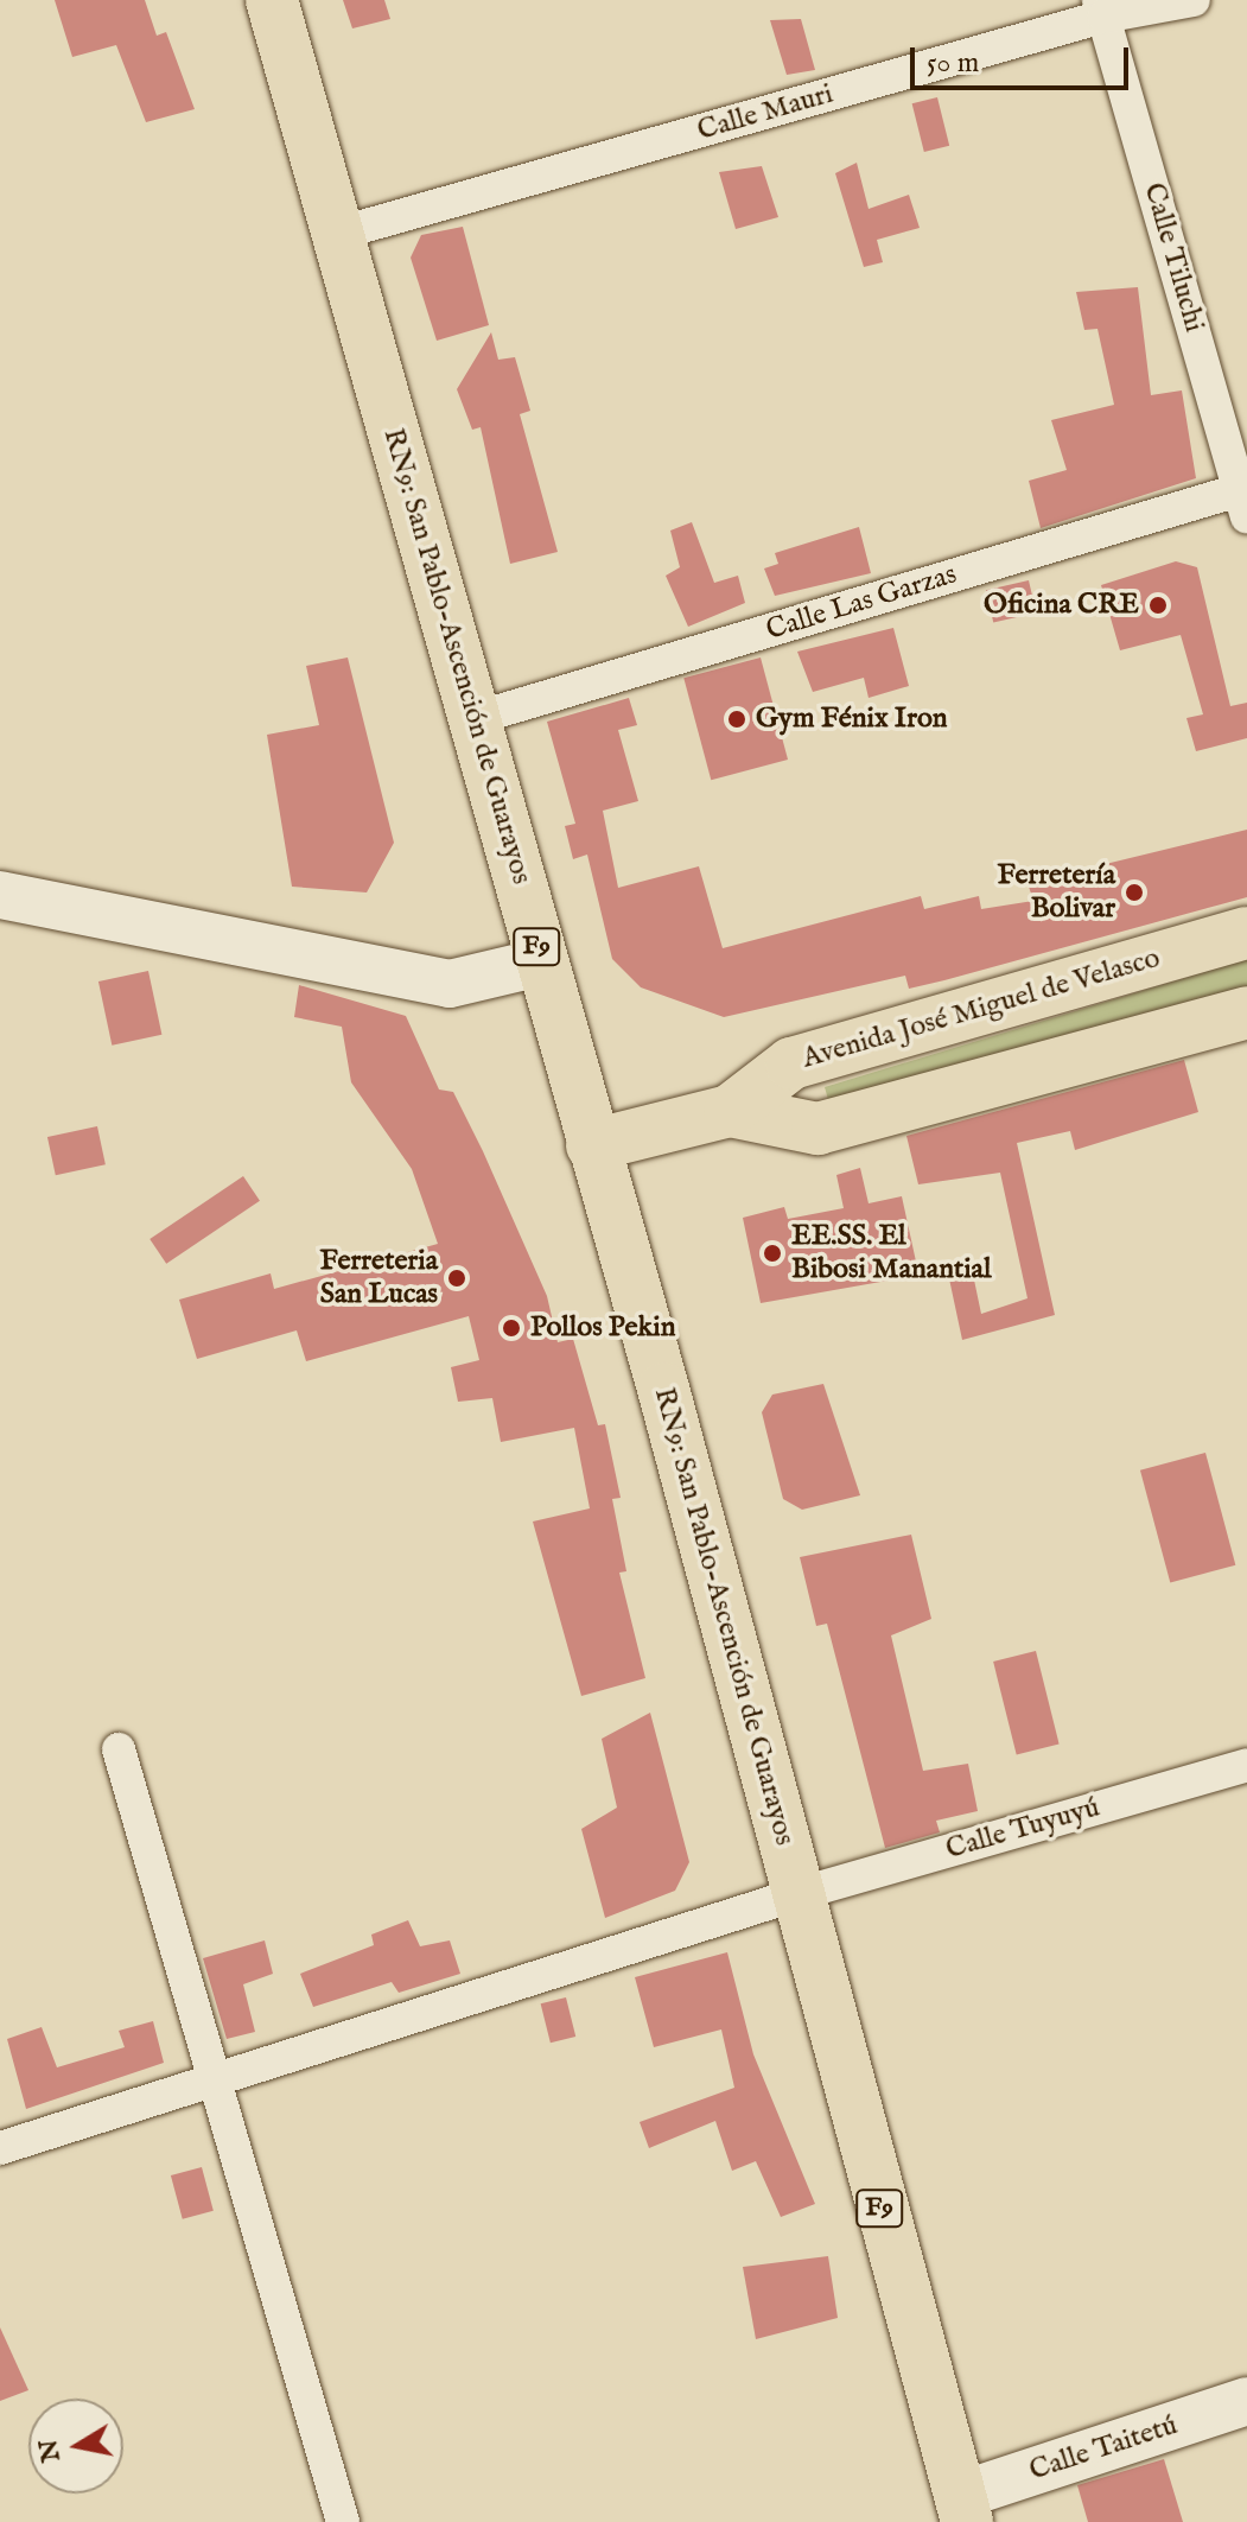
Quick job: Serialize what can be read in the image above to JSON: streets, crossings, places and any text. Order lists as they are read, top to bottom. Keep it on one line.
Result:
{"streets":{"main road":["RN9: San Pablo-Ascención de Guarayos","F9","Avenida José Miguel de Velasco","Calle Taitetú"],"street":["Calle Mauri","Calle Tiluchi","Calle Las Garzas","Calle Tuyuyú"]},"crossings":[["Calle Mauri","Calle Tiluchi"],["Calle Mauri","RN9: San Pablo-Ascención de Guarayos"],["Calle Tiluchi","Calle Las Garzas"],["Calle Las Garzas","RN9: San Pablo-Ascención de Guarayos"],["RN9: San Pablo-Ascención de Guarayos","Avenida José Miguel de Velasco"],["RN9: San Pablo-Ascención de Guarayos","Calle Tuyuyú"],["RN9: San Pablo-Ascención de Guarayos","Calle Taitetú"]],"places":["Oficina CRE","Gym Fénix Iron","Ferretería Bolivar","EE.SS. El Bibosi Manantial","Ferreteria San Lucas","Pollos Pekin"],"scale_bar":"50 m","north":"left"}
